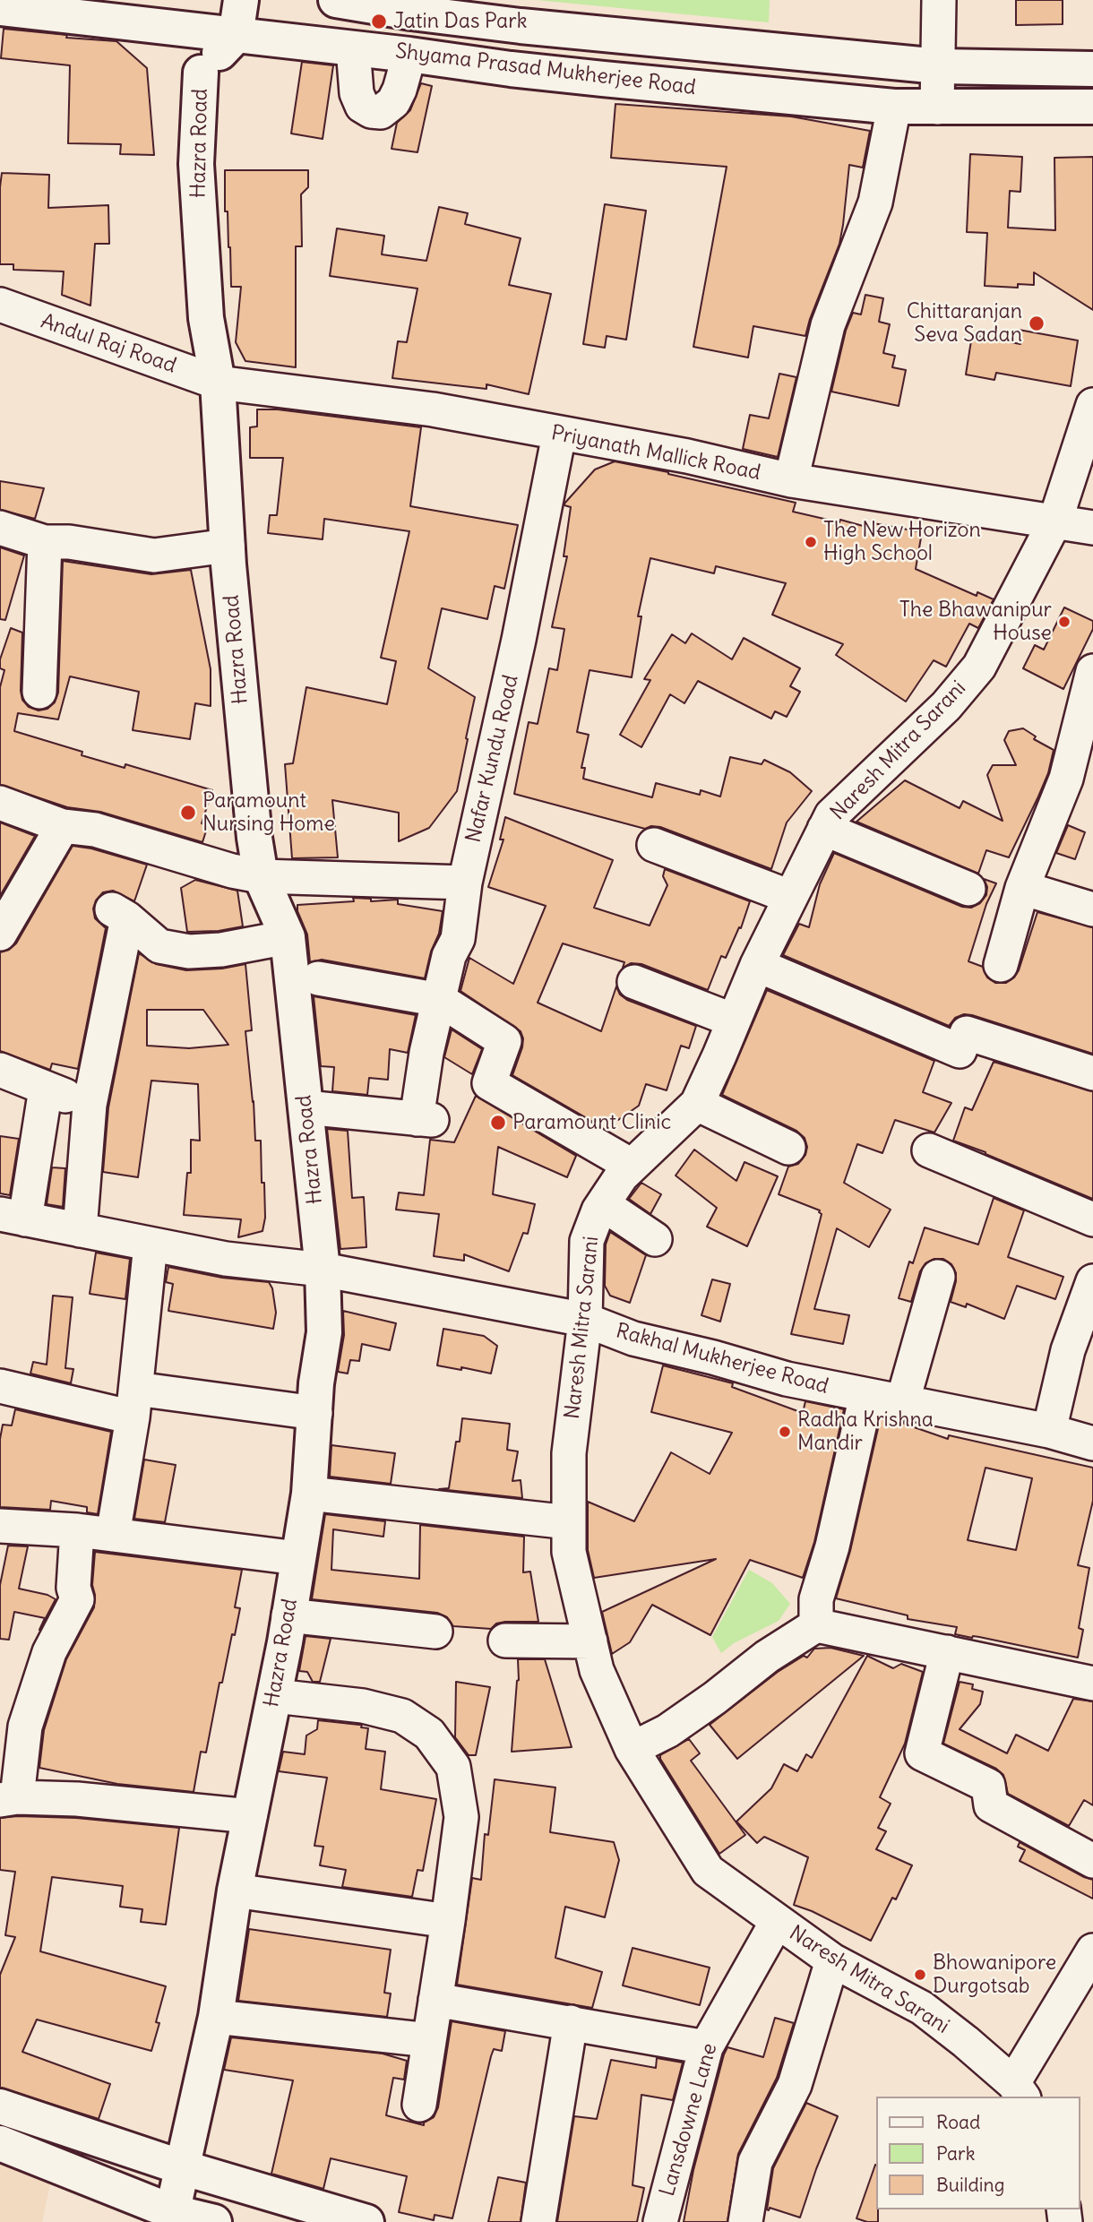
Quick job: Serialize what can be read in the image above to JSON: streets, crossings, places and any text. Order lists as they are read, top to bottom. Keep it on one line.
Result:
{"streets":{"main road":["Shyama Prasad Mukherjee Road","Hazra Road"],"street":["Andul Raj Road","Priyanath Mallick Road","Naresh Mitra Sarani","Nafar Kundu Road","Rakhal Mukherjee Road","Lansdowne Lane"]},"crossings":[["Hazra Road","Andul Raj Road"],["Hazra Road","Priyanath Mallick Road"],["Hazra Road","Nafar Kundu Road"],["Hazra Road","Rakhal Mukherjee Road"],["Andul Raj Road","Priyanath Mallick Road"],["Priyanath Mallick Road","Naresh Mitra Sarani"],["Priyanath Mallick Road","Nafar Kundu Road"],["Naresh Mitra Sarani","Rakhal Mukherjee Road"],["Naresh Mitra Sarani","Lansdowne Lane"]],"places":["Jatin Das Park","Chittaranjan Seva Sadan","The New Horizon High School","The Bhawanipur House","Paramount Nursing Home","Paramount Clinic","Radha Krishna Mandir","Bhowanipore Durgotsab"],"legend":["Road","Park","Building"]}
